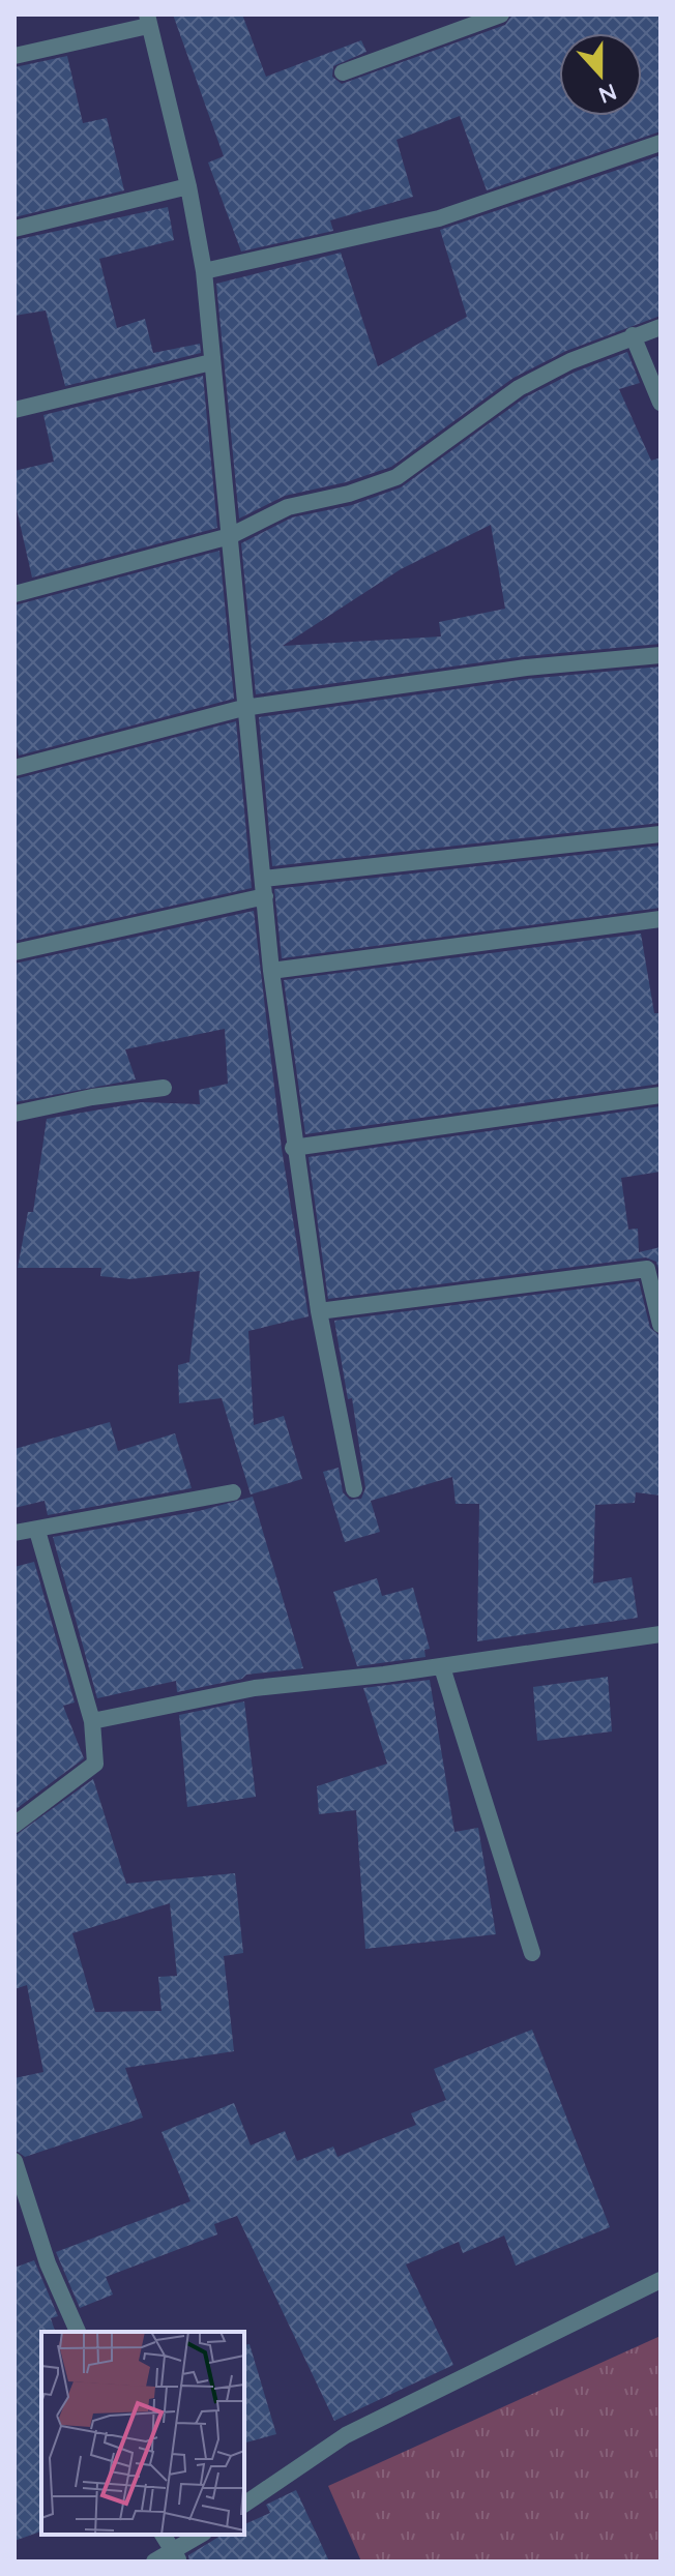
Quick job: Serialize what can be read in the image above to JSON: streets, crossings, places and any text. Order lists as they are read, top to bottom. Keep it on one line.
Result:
{"north":"bottom"}
